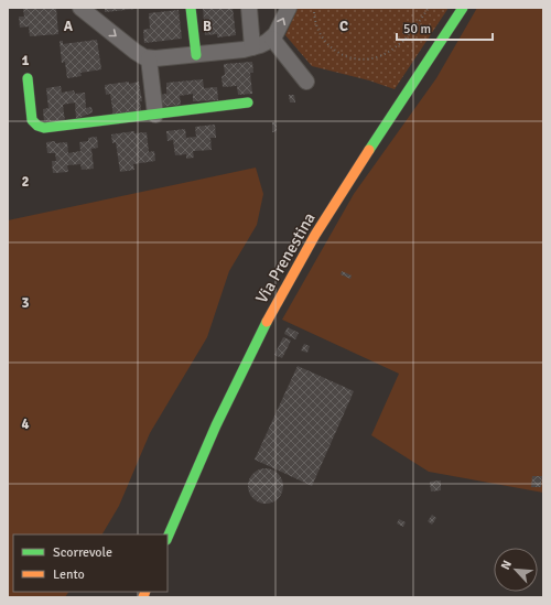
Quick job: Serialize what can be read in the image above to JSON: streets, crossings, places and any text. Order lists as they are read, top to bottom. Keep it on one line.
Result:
{"streets":{"main road":["Via Prenestina"]},"legend":["Scorrevole","Lento"],"scale_bar":"50 m","north":"top left","grid":{"columns":["A","B","C"],"rows":["1","2","3","4"]}}
